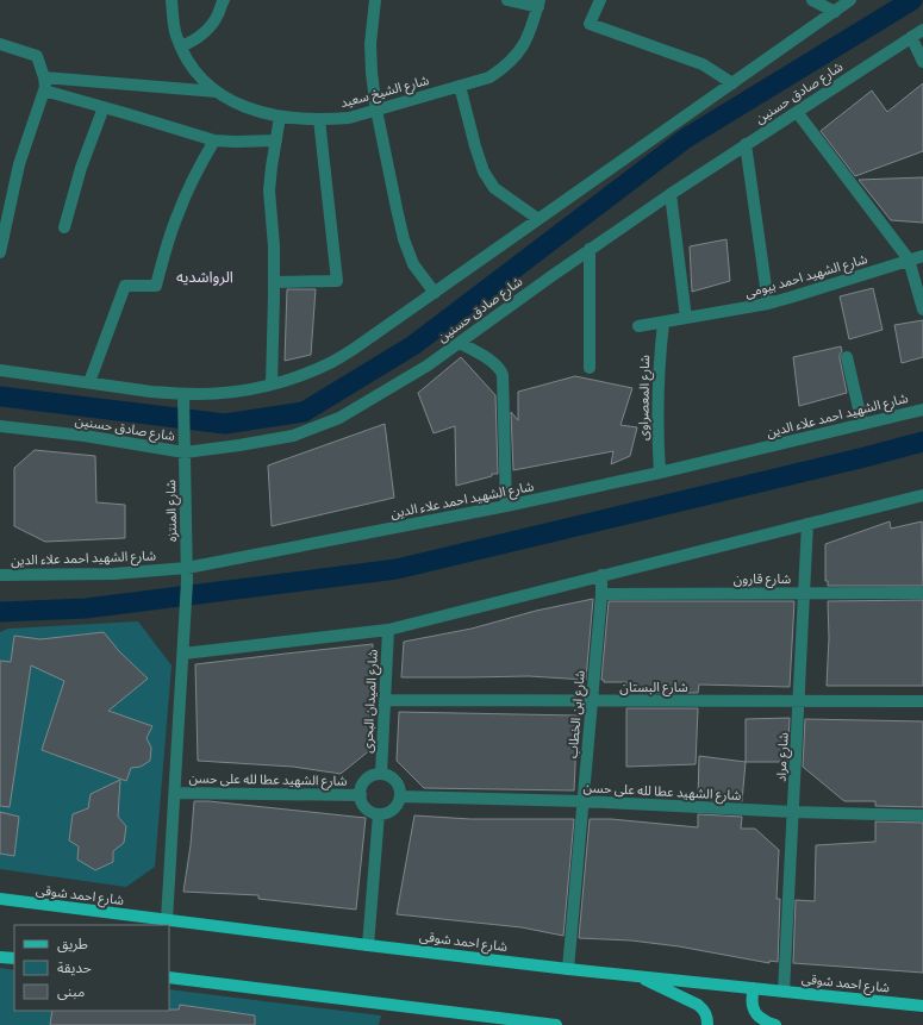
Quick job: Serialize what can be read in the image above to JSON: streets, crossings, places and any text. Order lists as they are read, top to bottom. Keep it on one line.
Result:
{"streets":{"main road":["شارع احمد شوقى"],"street":["شارع الشيخ سعيد","شارع صادق حسنين","شارع الشهيد احمد بيومى","شارع المعصراوى","شارع الشهيد احمد علاء الدين","شارع المنتزه","شارع قارون","شارع البستان","شارع الميدان البحرى","شارع ابن الخطاب","شارع مراد","شارع الشهيد عطا لله على حسن"]},"crossings":[["شارع صادق حسنين","شارع المنتزه"],["شارع الشهيد احمد بيومى","شارع المعصراوى"],["شارع المعصراوى","شارع الشهيد احمد علاء الدين"],["شارع الشهيد احمد علاء الدين","شارع المنتزه"],["شارع المنتزه","شارع الشهيد عطا لله على حسن"],["شارع المنتزه","شارع احمد شوقى"],["شارع قارون","شارع ابن الخطاب"],["شارع قارون","شارع مراد"],["شارع البستان","شارع الميدان البحرى"],["شارع البستان","شارع ابن الخطاب"],["شارع البستان","شارع مراد"],["شارع الميدان البحرى","شارع الشهيد عطا لله على حسن"],["شارع ابن الخطاب","شارع الشهيد عطا لله على حسن"],["شارع ابن الخطاب","شارع احمد شوقى"],["شارع مراد","شارع الشهيد عطا لله على حسن"],["شارع مراد","شارع احمد شوقى"]],"districts":["الرواشديه"],"legend":["طريق","حديقة","مبنى"]}
